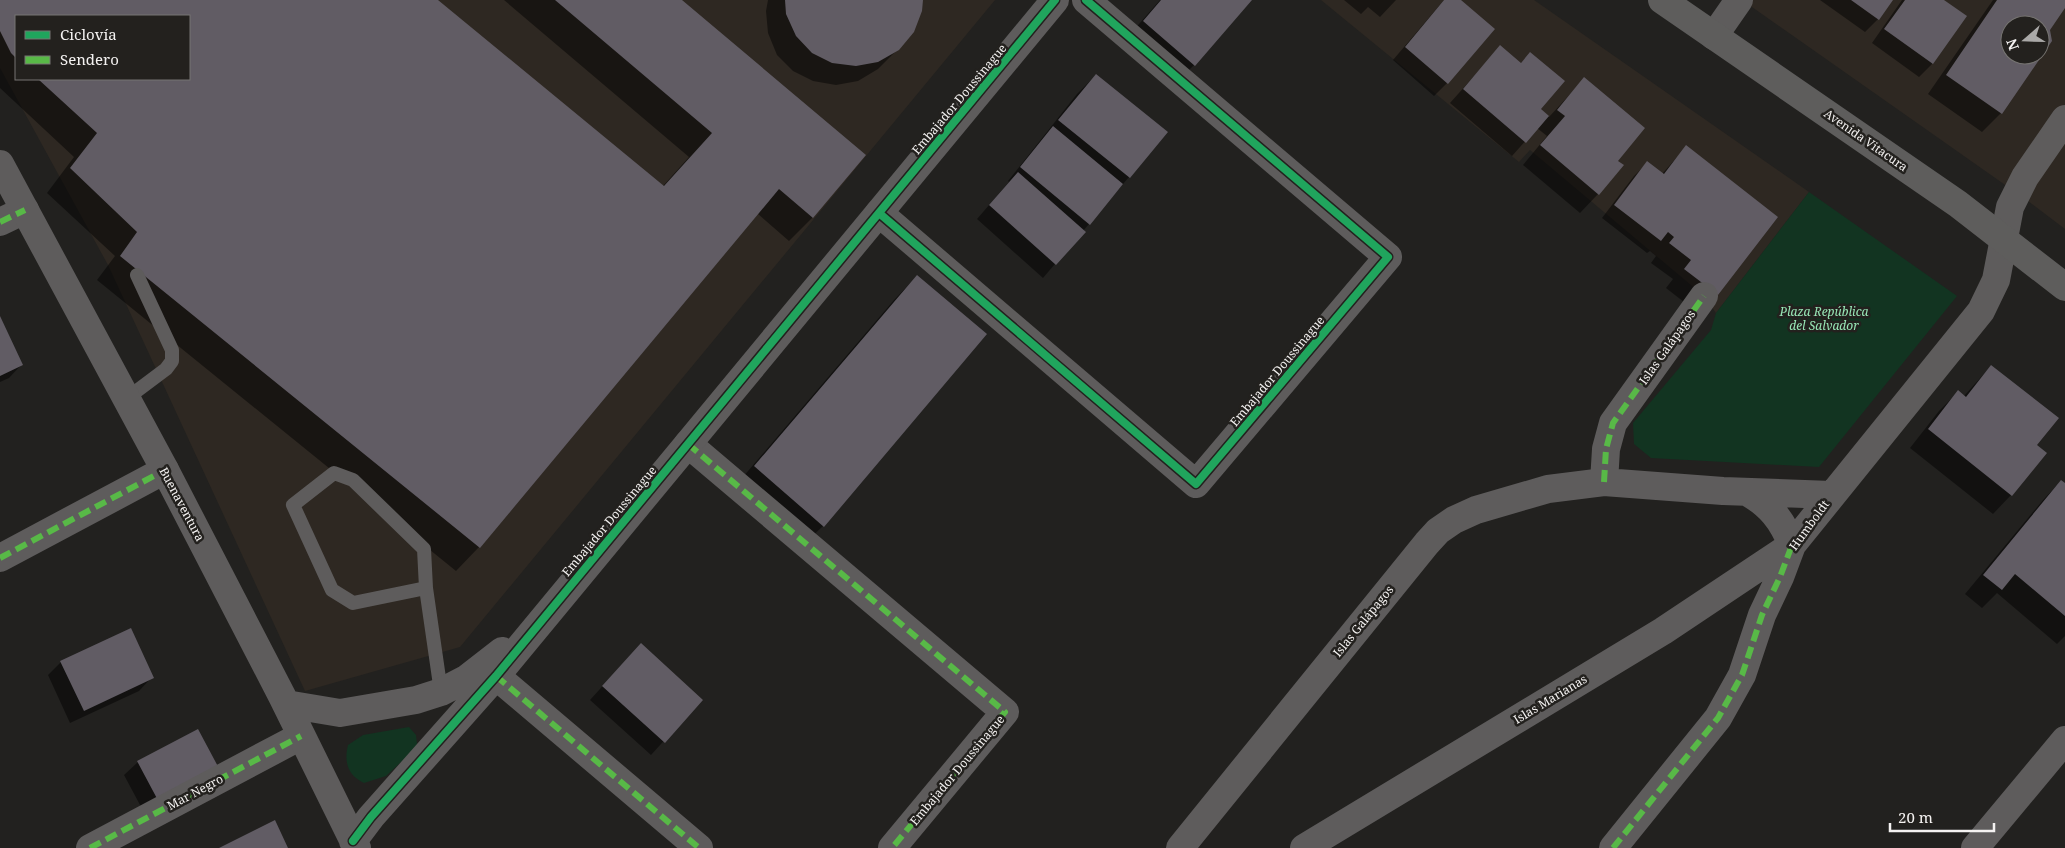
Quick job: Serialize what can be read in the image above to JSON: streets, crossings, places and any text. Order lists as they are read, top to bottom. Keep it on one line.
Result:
{"streets":{"main road":["Avenida Vitacura"],"street":["Embajador Doussinague","Islas Galápagos","Buenaventura","Humboldt","Islas Marianas","Mar Negro"]},"crossings":[["Embajador Doussinague","Buenaventura"],["Avenida Vitacura","Humboldt"],["Islas Galápagos","Humboldt"],["Islas Galápagos","Islas Marianas"],["Buenaventura","Mar Negro"],["Humboldt","Islas Marianas"]],"parks":["Plaza República del Salvador"],"legend":["Ciclovía","Sendero"],"scale_bar":"20 m","north":"left"}
